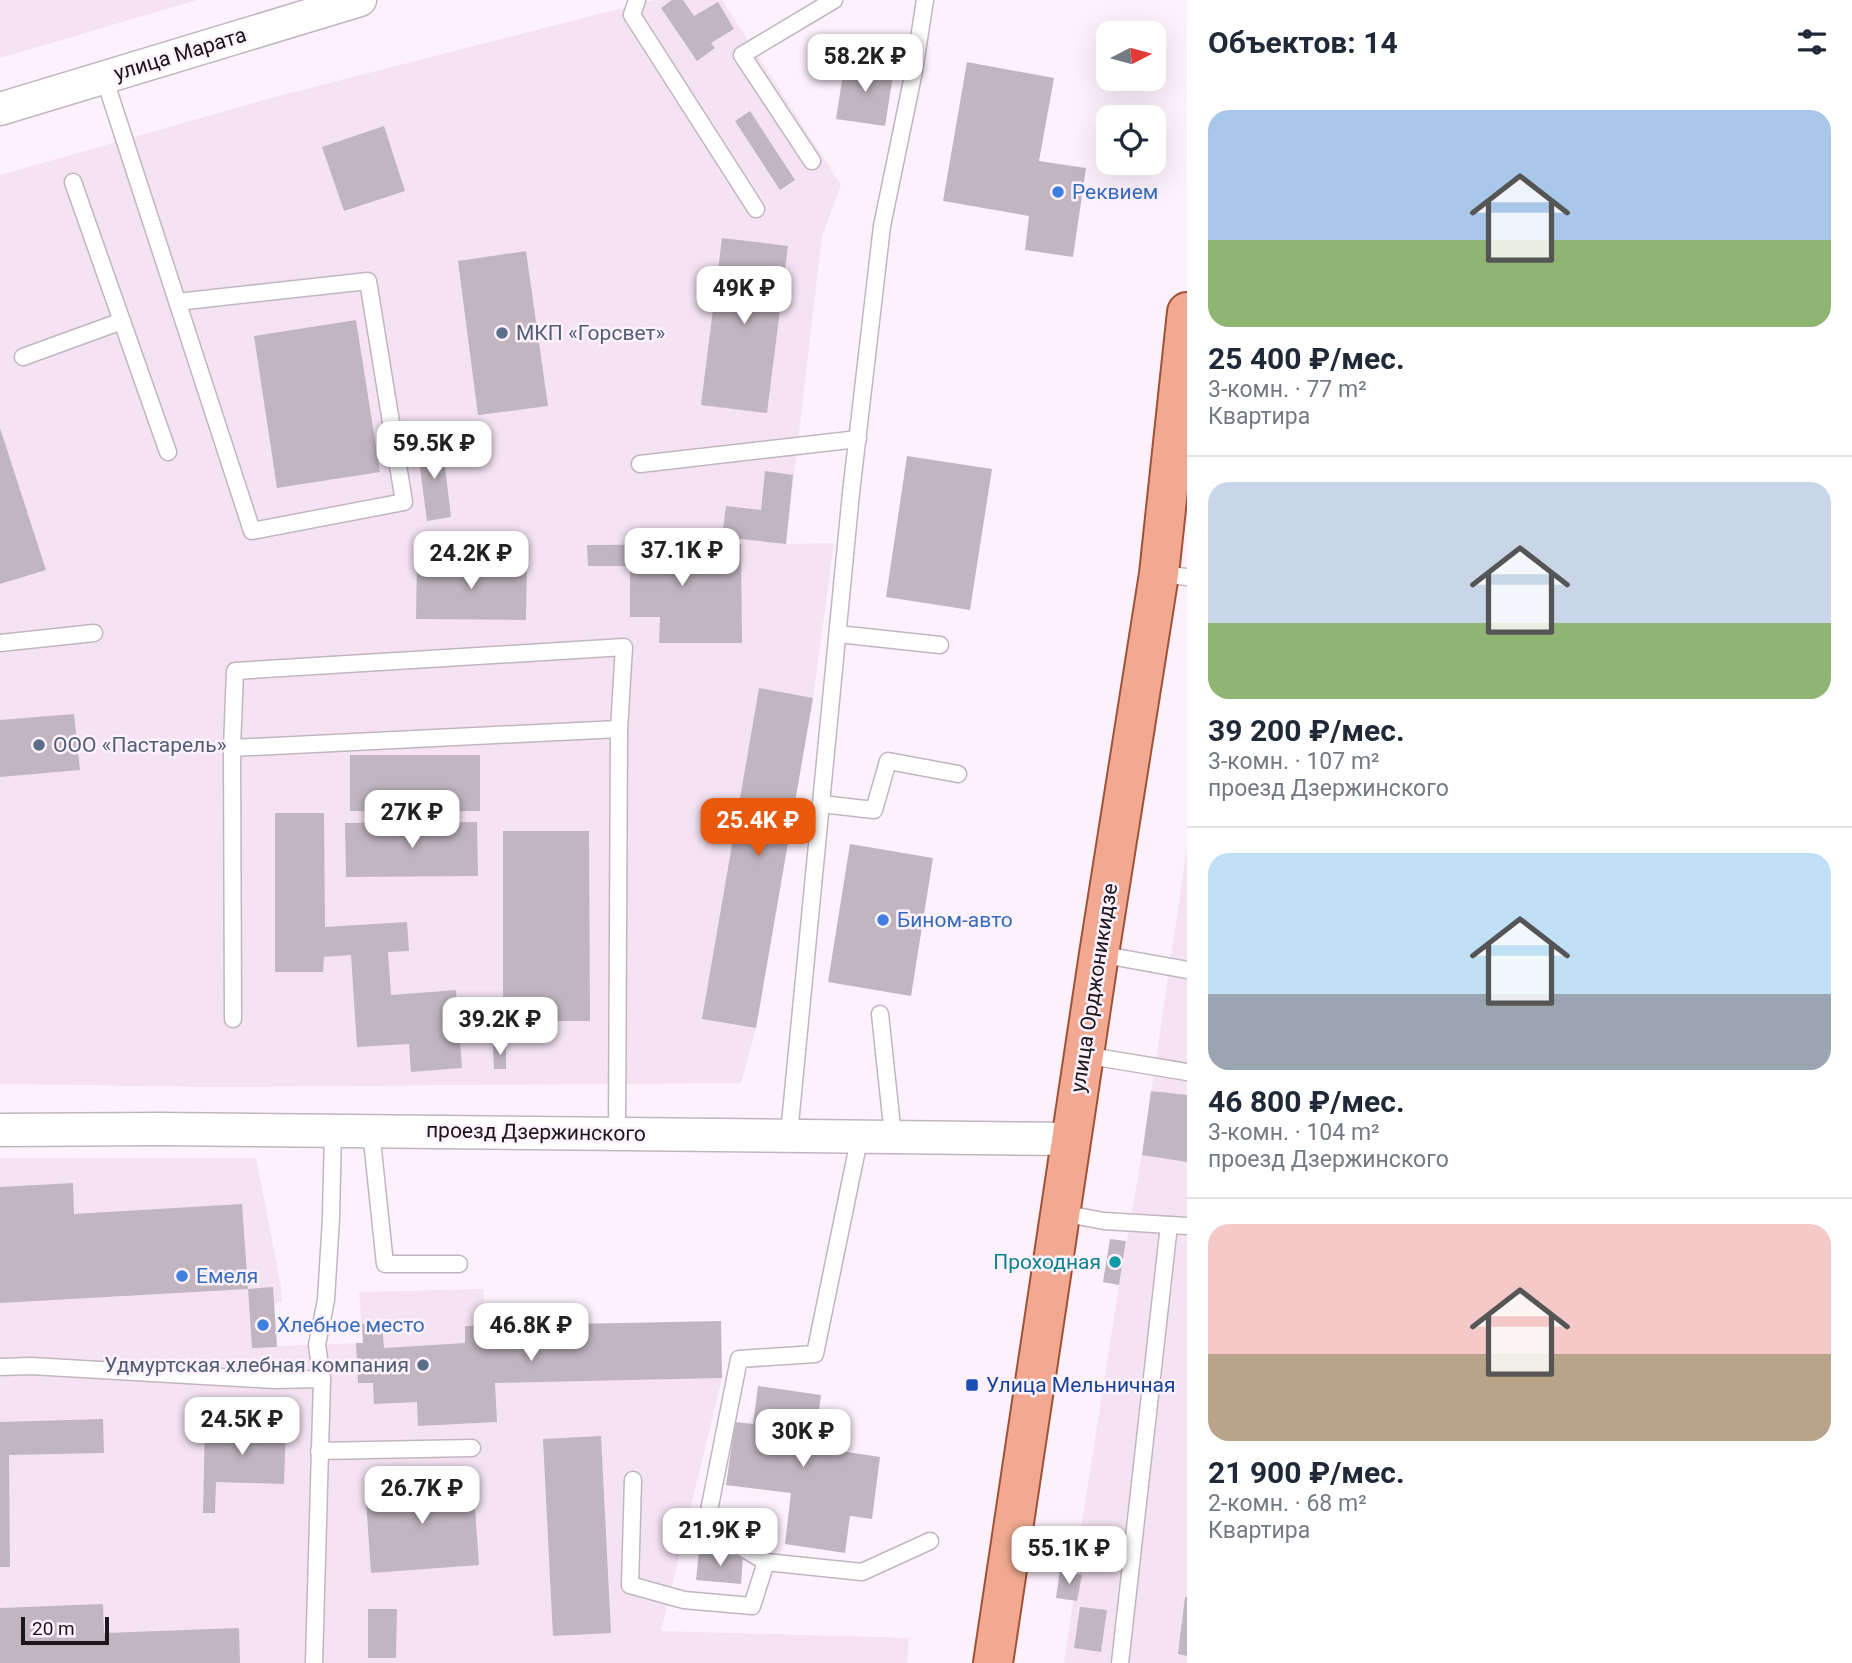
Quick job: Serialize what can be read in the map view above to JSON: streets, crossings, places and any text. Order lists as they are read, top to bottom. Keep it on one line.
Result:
{"streets":{"main road":["улица Орджоникидзе"],"street":["улица Марата","проезд Дзержинского"]},"crossings":[["улица Орджоникидзе","проезд Дзержинского"]],"places":{"other":["Реквием","МКП «Горсвет»","ООО «Пастарель»","Бином-авто","Проходная","Емеля","Хлебное место","Удмуртская хлебная компания"],"transit":["Улица Мельничная"]},"scale_bar":"20 m","north":"right","page":{"heading":"Объектов: 14","price":["58.2K ₽","49K ₽","59.5K ₽","37.1K ₽","24.2K ₽","27K ₽","25.4K ₽","39.2K ₽","46.8K ₽","24.5K ₽","30K ₽","26.7K ₽","21.9K ₽","55.1K ₽"],"list":[{"name":"25 400 ₽/мес.","note":"3-комн. · 77 m² · Квартира"},{"name":"39 200 ₽/мес.","note":"3-комн. · 107 m² · проезд Дзержинского"},{"name":"46 800 ₽/мес.","note":"3-комн. · 104 m² · проезд Дзержинского"},{"name":"21 900 ₽/мес.","note":"2-комн. · 68 m² · Квартира"}],"scale":"20 m"}}
